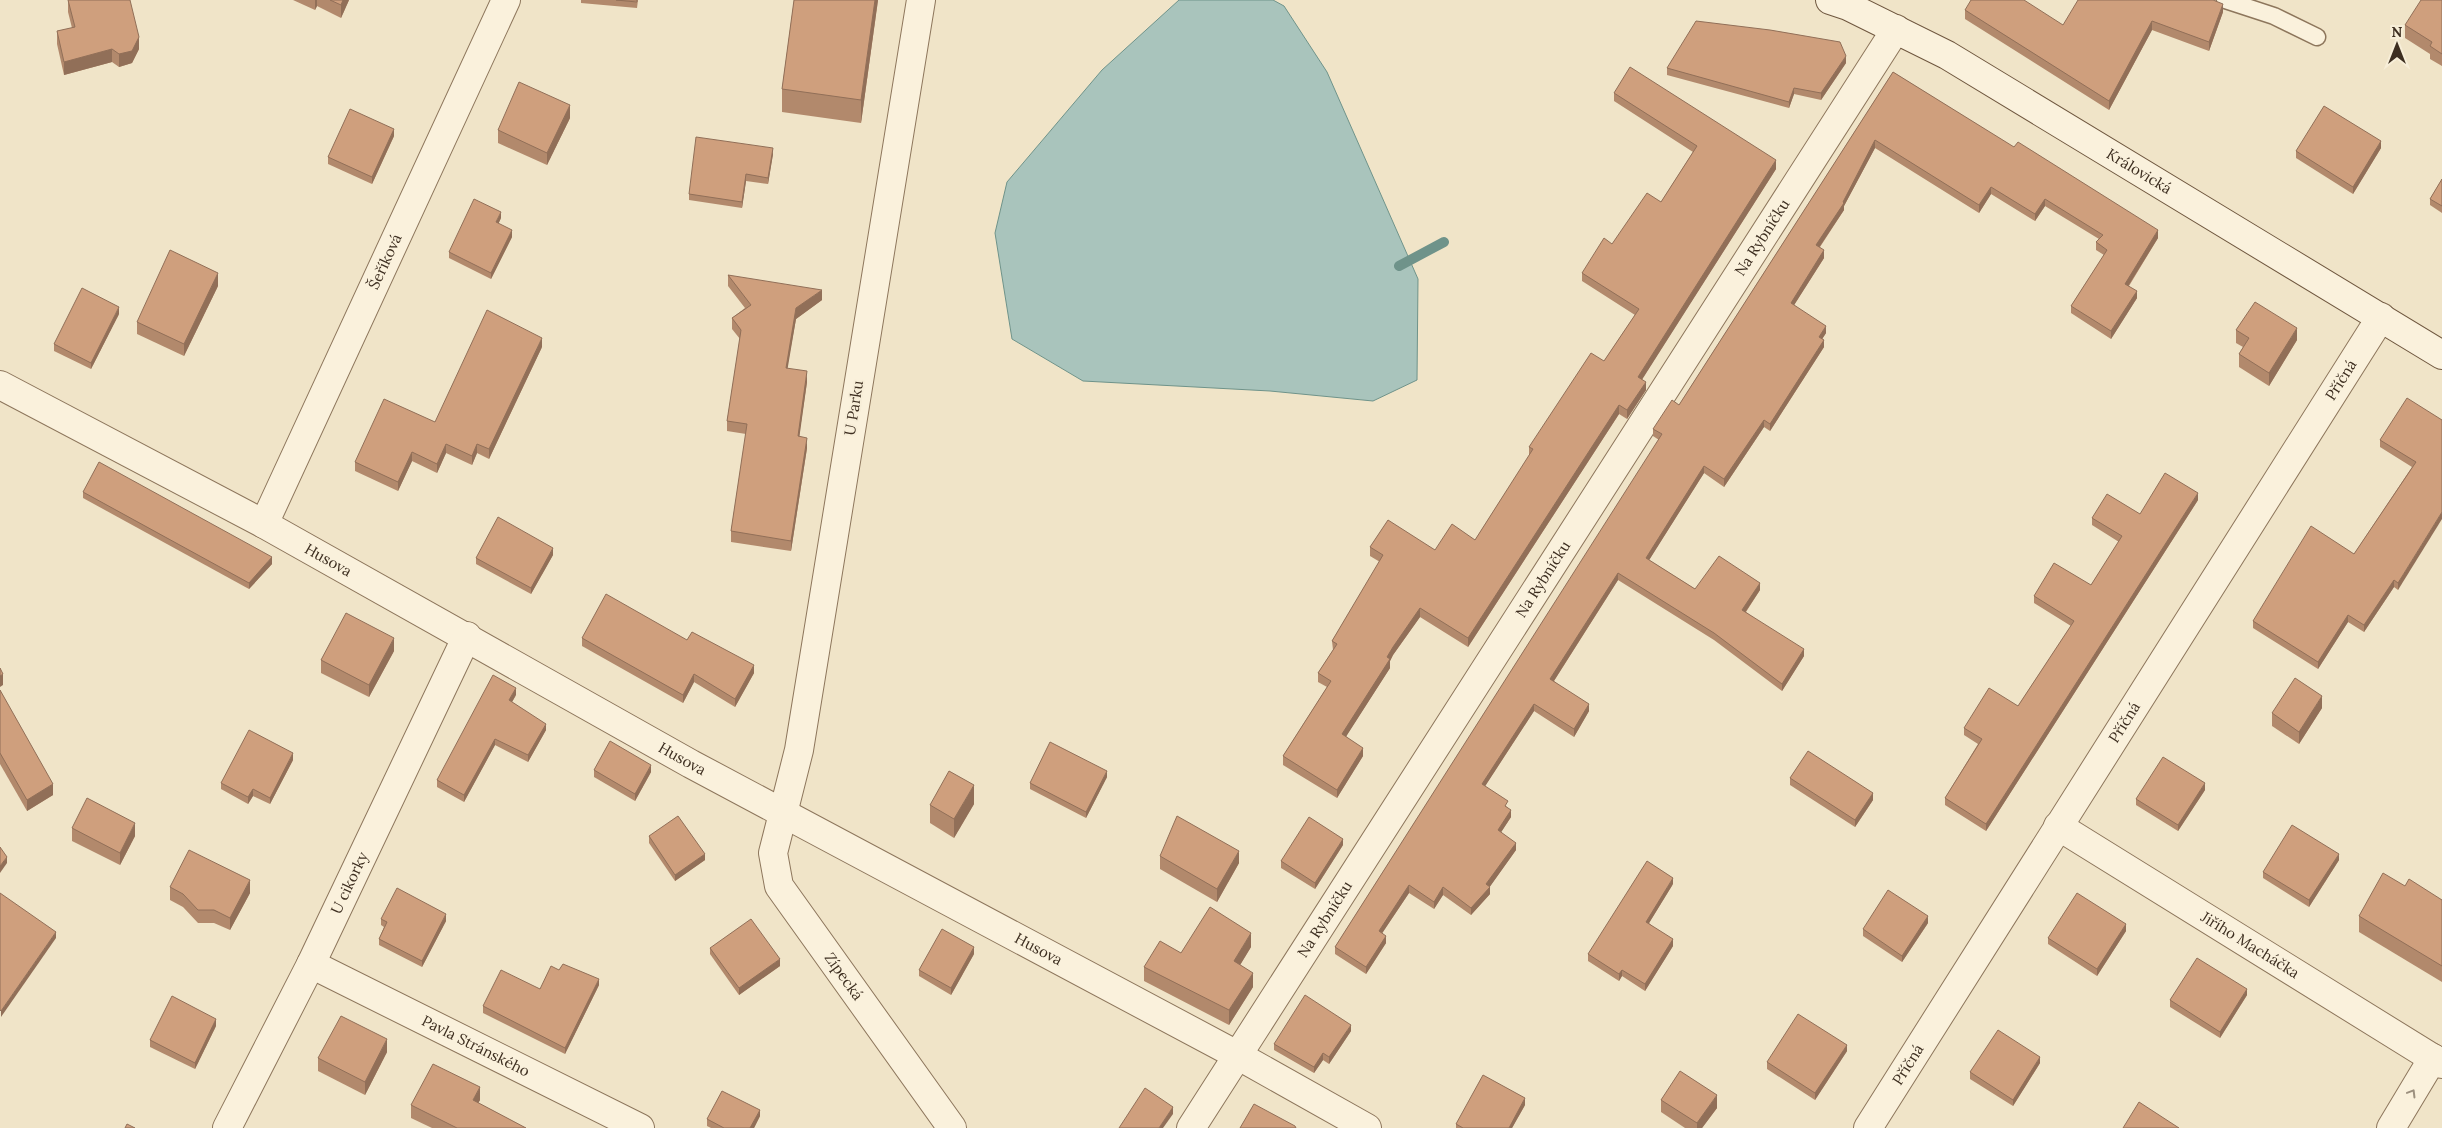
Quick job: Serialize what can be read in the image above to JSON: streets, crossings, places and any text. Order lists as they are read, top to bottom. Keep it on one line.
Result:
{"streets":{"street":["Královická","Na Rybníčku","Šeříková","Příčná","U Parku","Husova","U cikorky","Jiřího Macháčka","Zípecká","Pavla Stránského"]},"crossings":[["Královická","Na Rybníčku"],["Královická","Příčná"],["Na Rybníčku","Husova"],["Šeříková","Husova"],["Příčná","Jiřího Macháčka"],["U Parku","Husova"],["U Parku","Zípecká"],["Husova","U cikorky"],["Husova","Zípecká"],["U cikorky","Pavla Stránského"]],"north":"top"}
